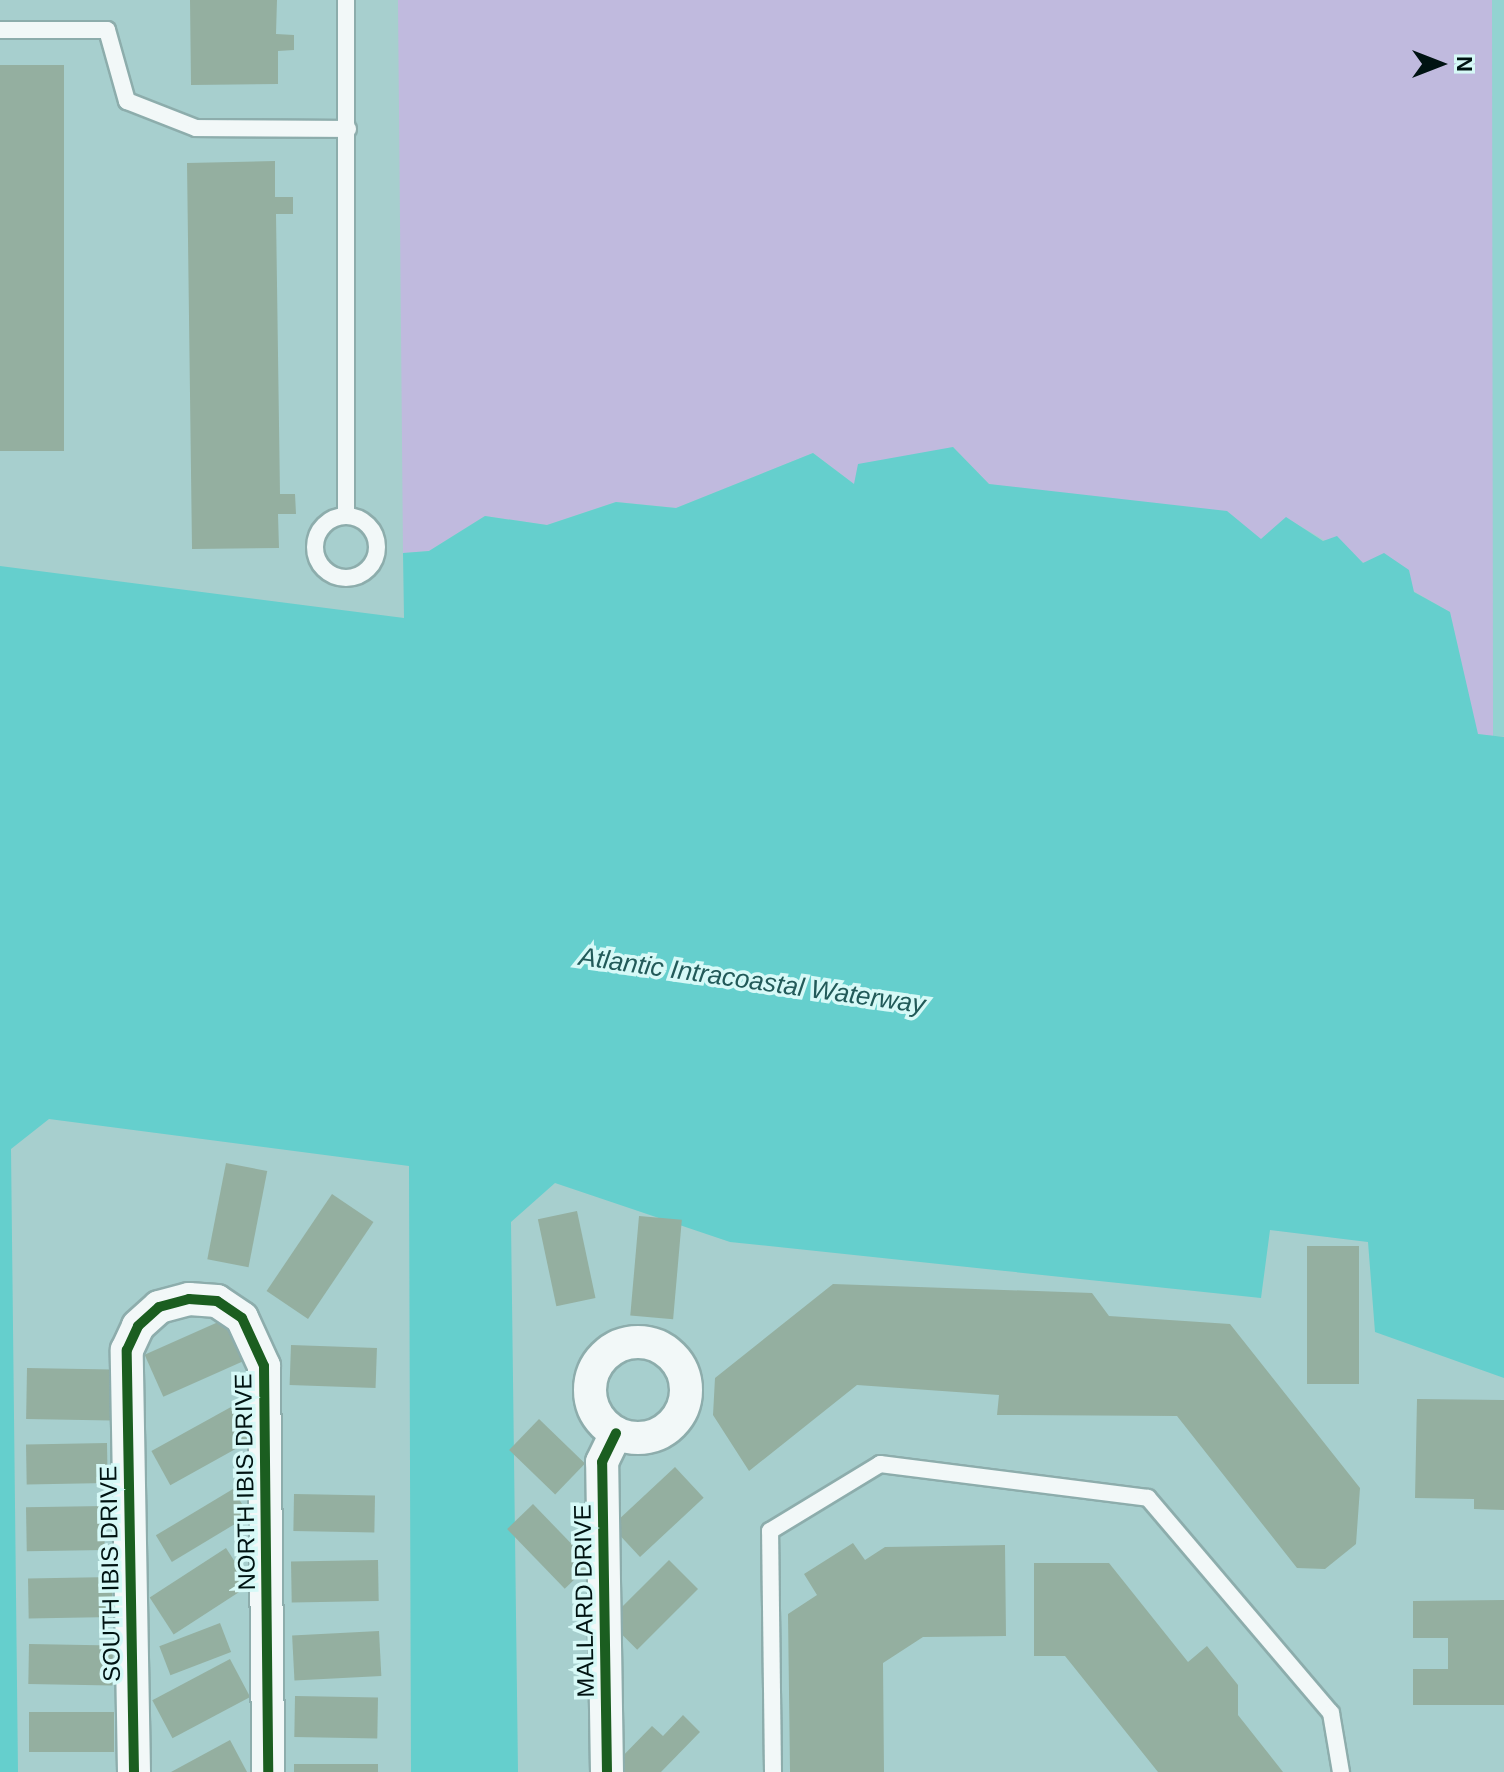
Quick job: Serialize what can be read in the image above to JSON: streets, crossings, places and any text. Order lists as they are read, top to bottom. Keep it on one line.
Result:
{"streets":{"street":["NORTH IBIS DRIVE","SOUTH IBIS DRIVE","MALLARD DRIVE"]},"crossings":[["NORTH IBIS DRIVE","SOUTH IBIS DRIVE"]],"water":["Atlantic Intracoastal Waterway"],"north":"right"}
